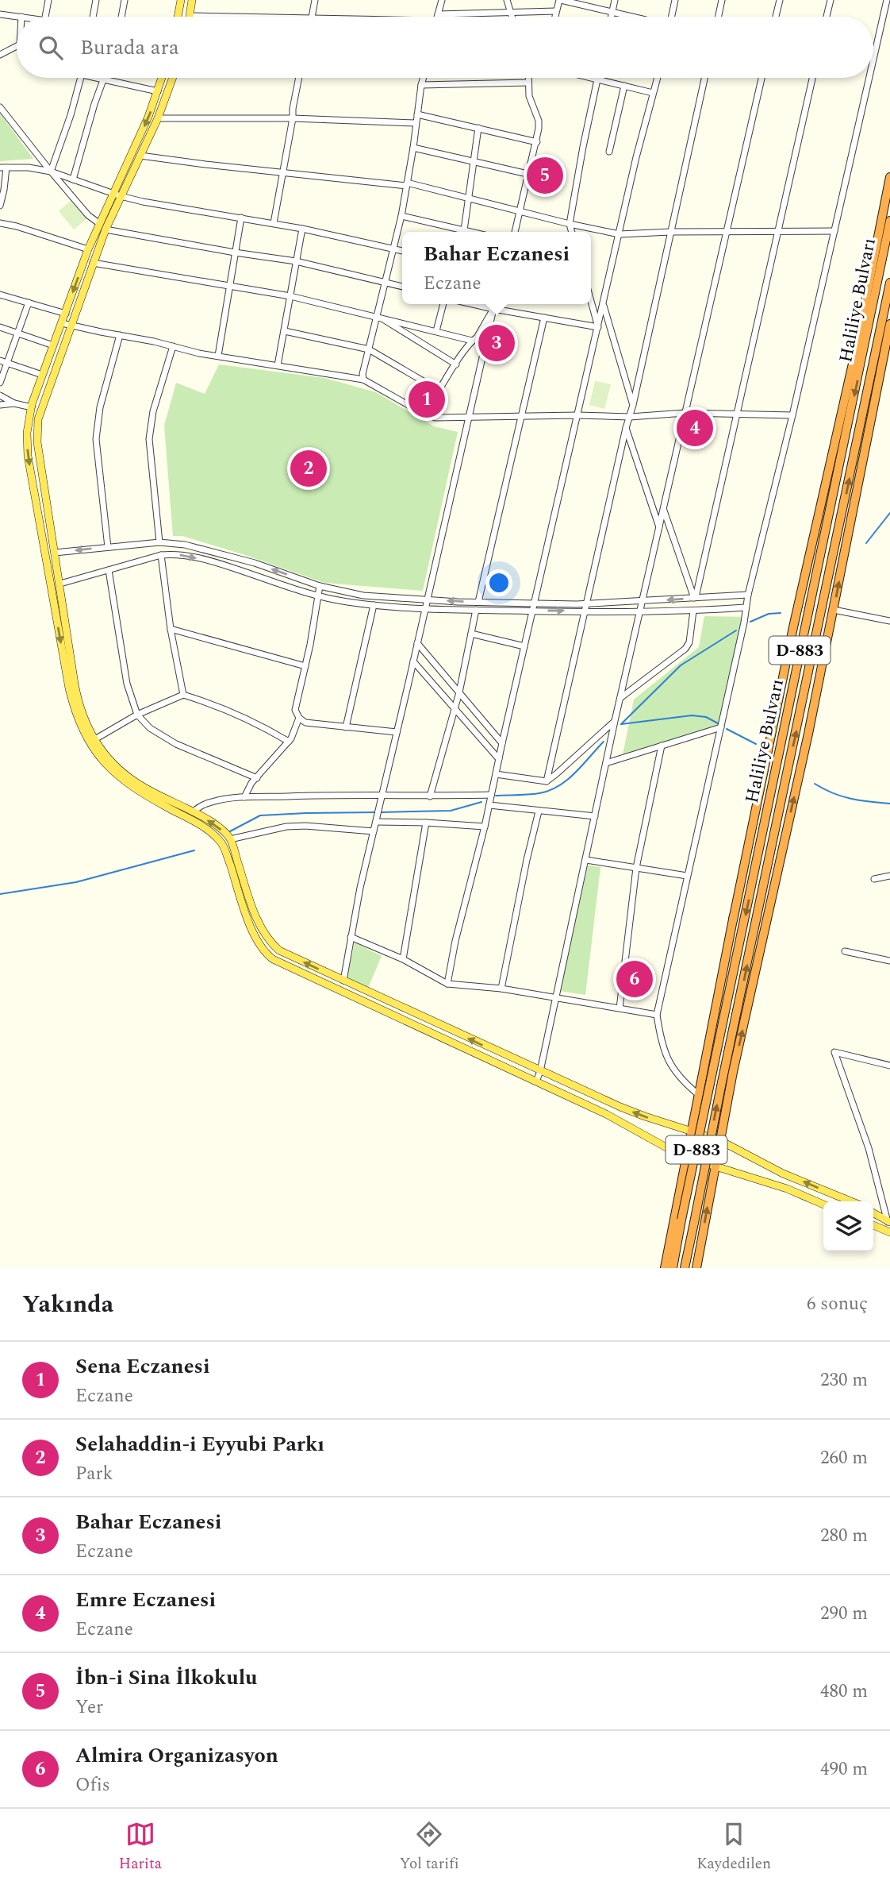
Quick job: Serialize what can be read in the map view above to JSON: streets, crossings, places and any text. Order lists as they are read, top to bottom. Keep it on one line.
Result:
{"streets":{"highway":["Haliliye Bulvarı","D-883"]},"page":{"search":"Burada ara","pins":["5","3","1","4","2","6"],"popup":["Bahar Eczanesi","Eczane"],"heading":["Yakında","6 sonuç"],"list":[{"mark":"1","name":"Sena Eczanesi","note":"Eczane","value":"230 m"},{"mark":"2","name":"Selahaddin-i Eyyubi Parkı","note":"Park","value":"260 m"},{"mark":"3","name":"Bahar Eczanesi","note":"Eczane","value":"280 m"},{"mark":"4","name":"Emre Eczanesi","note":"Eczane","value":"290 m"},{"mark":"5","name":"İbn-i Sina İlkokulu","note":"Yer","value":"480 m"},{"mark":"6","name":"Almira Organizasyon","note":"Ofis","value":"490 m"}],"nav":["Harita","Yol tarifi","Kaydedilen"]}}
